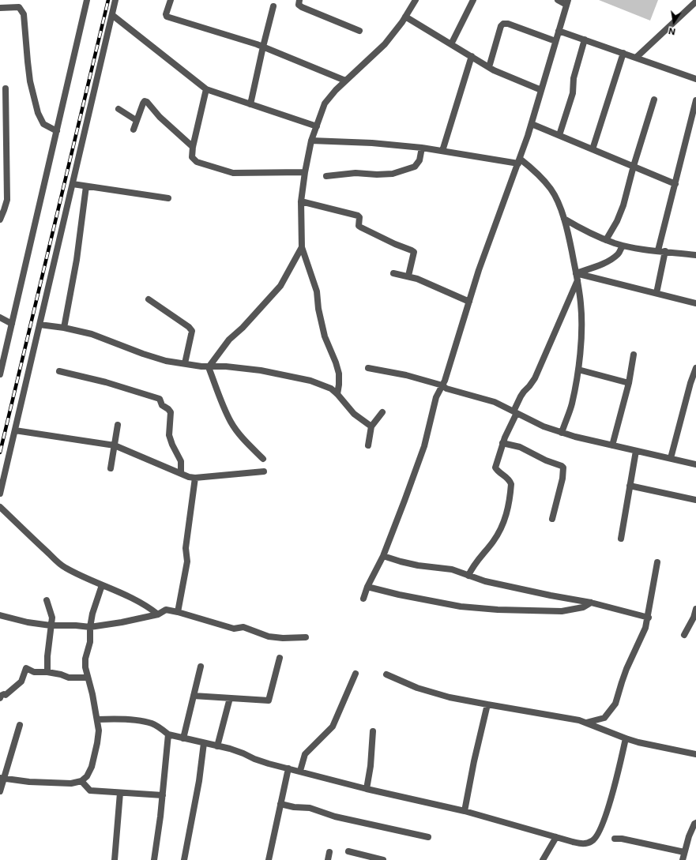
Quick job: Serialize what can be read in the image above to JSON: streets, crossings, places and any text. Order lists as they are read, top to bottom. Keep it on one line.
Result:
{"north":"bottom"}
